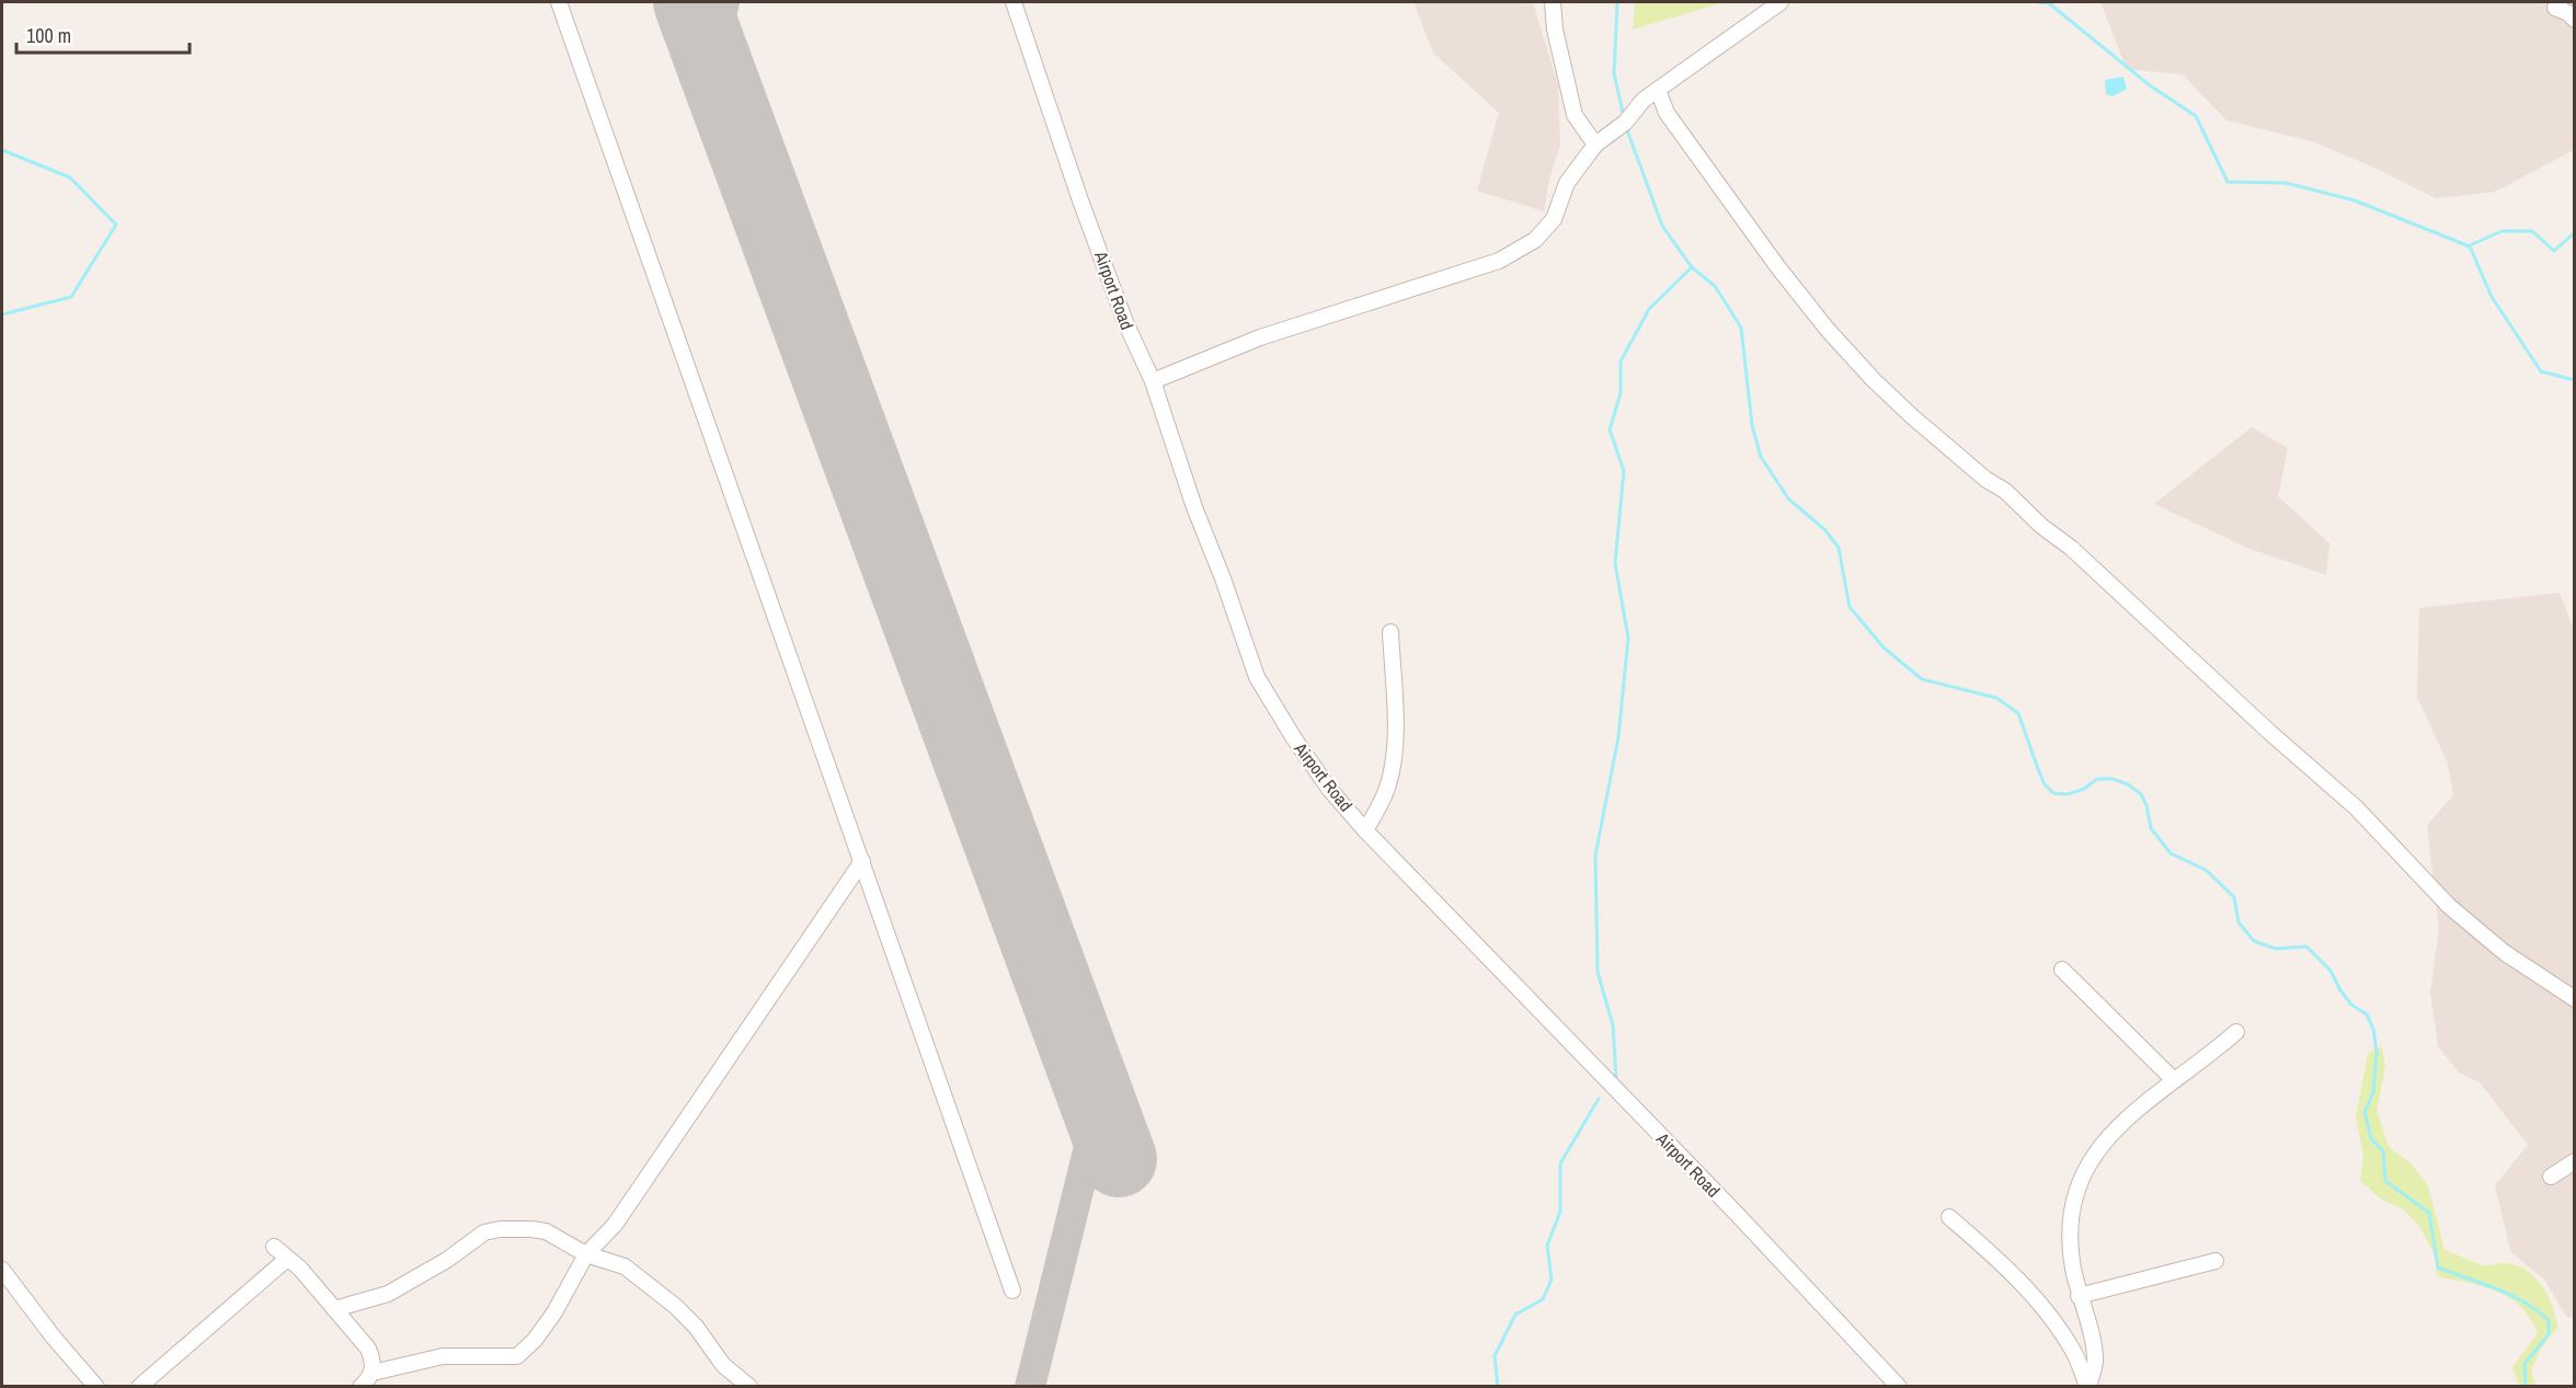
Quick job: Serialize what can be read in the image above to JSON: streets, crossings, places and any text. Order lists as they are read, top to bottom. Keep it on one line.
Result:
{"streets":{"street":["Airport Road"]},"scale_bar":"100 m"}
